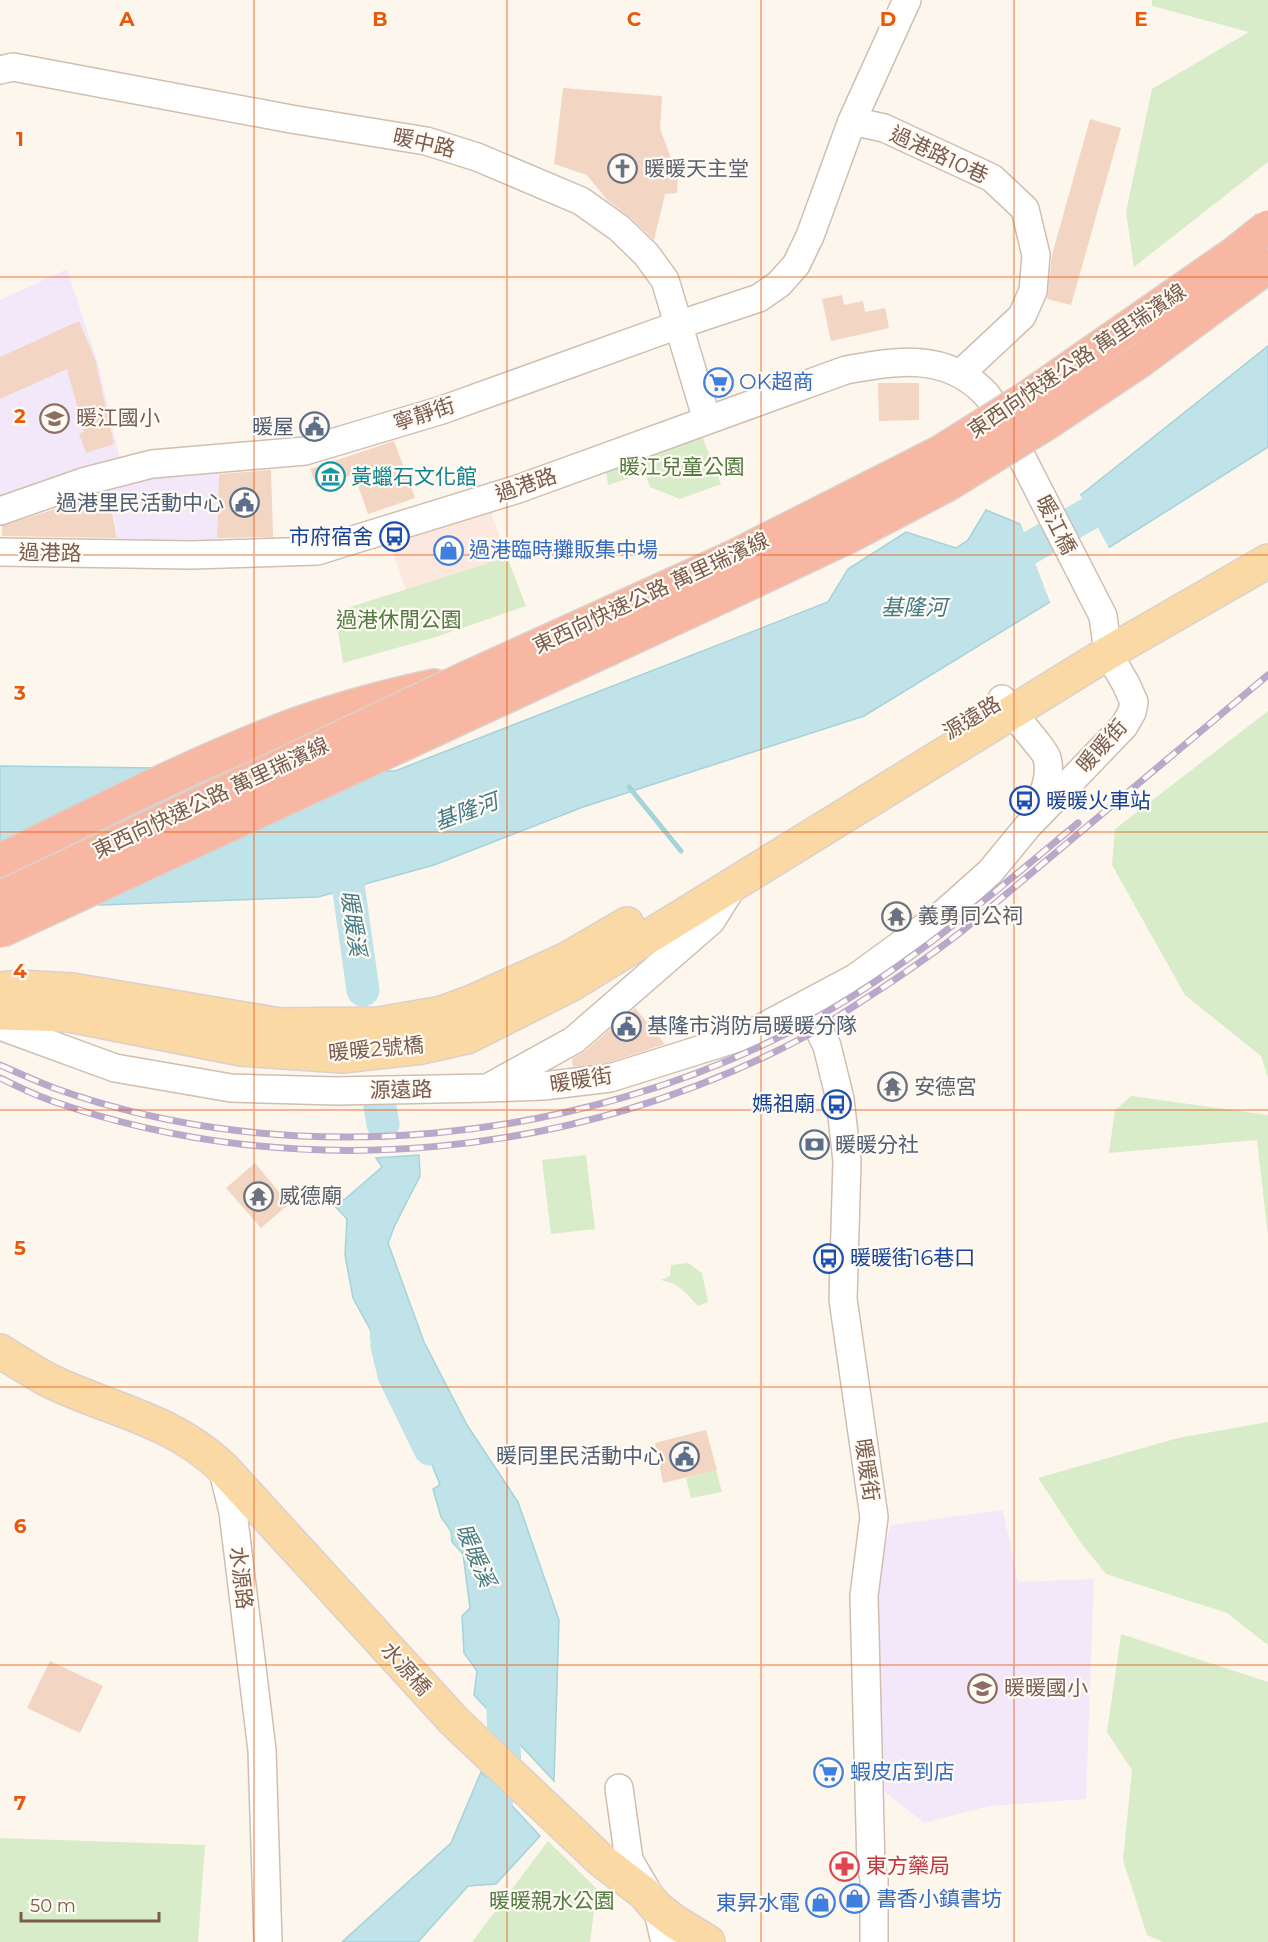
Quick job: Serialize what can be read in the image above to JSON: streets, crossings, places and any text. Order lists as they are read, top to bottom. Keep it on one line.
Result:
{"streets":{"highway":["東西向快速公路 萬里瑞濱線"],"main road":["源遠路","暖暖2號橋","水源橋"],"street":["暖中路","過港路10巷","寧靜街","過港路","暖江橋","暖暖街","水源路"]},"crossings":[["暖中路","寧靜街"],["暖中路","過港路"],["過港路10巷","寧靜街"],["過港路10巷","過港路"],["過港路","暖江橋"],["暖江橋","源遠路"],["暖江橋","暖暖街"],["源遠路","暖暖街"],["源遠路","暖暖2號橋"],["水源路","水源橋"]],"water":["基隆河","暖暖溪"],"parks":["暖江兒童公園","過港休閒公園","暖暖親水公園"],"places":{"church":["暖暖天主堂"],"supermarket":["OK超商","蝦皮店到店"],"school or university":["暖江國小","暖暖國小"],"public building":["暖屋","過港里民活動中心","基隆市消防局暖暖分隊","暖同里民活動中心"],"museum":["黃蠟石文化館"],"bus stop":["市府宿舍","暖暖火車站","媽祖廟","暖暖街16巷口"],"shop":["過港臨時攤販集中場","書香小鎮書坊","東昇水電"],"temple":["義勇同公祠","安德宮","威德廟"],"bank":["暖暖分社"],"pharmacy":["東方藥局"]},"scale_bar":"50 m","grid":{"columns":["A","B","C","D","E"],"rows":["1","2","3","4","5","6","7"]}}
